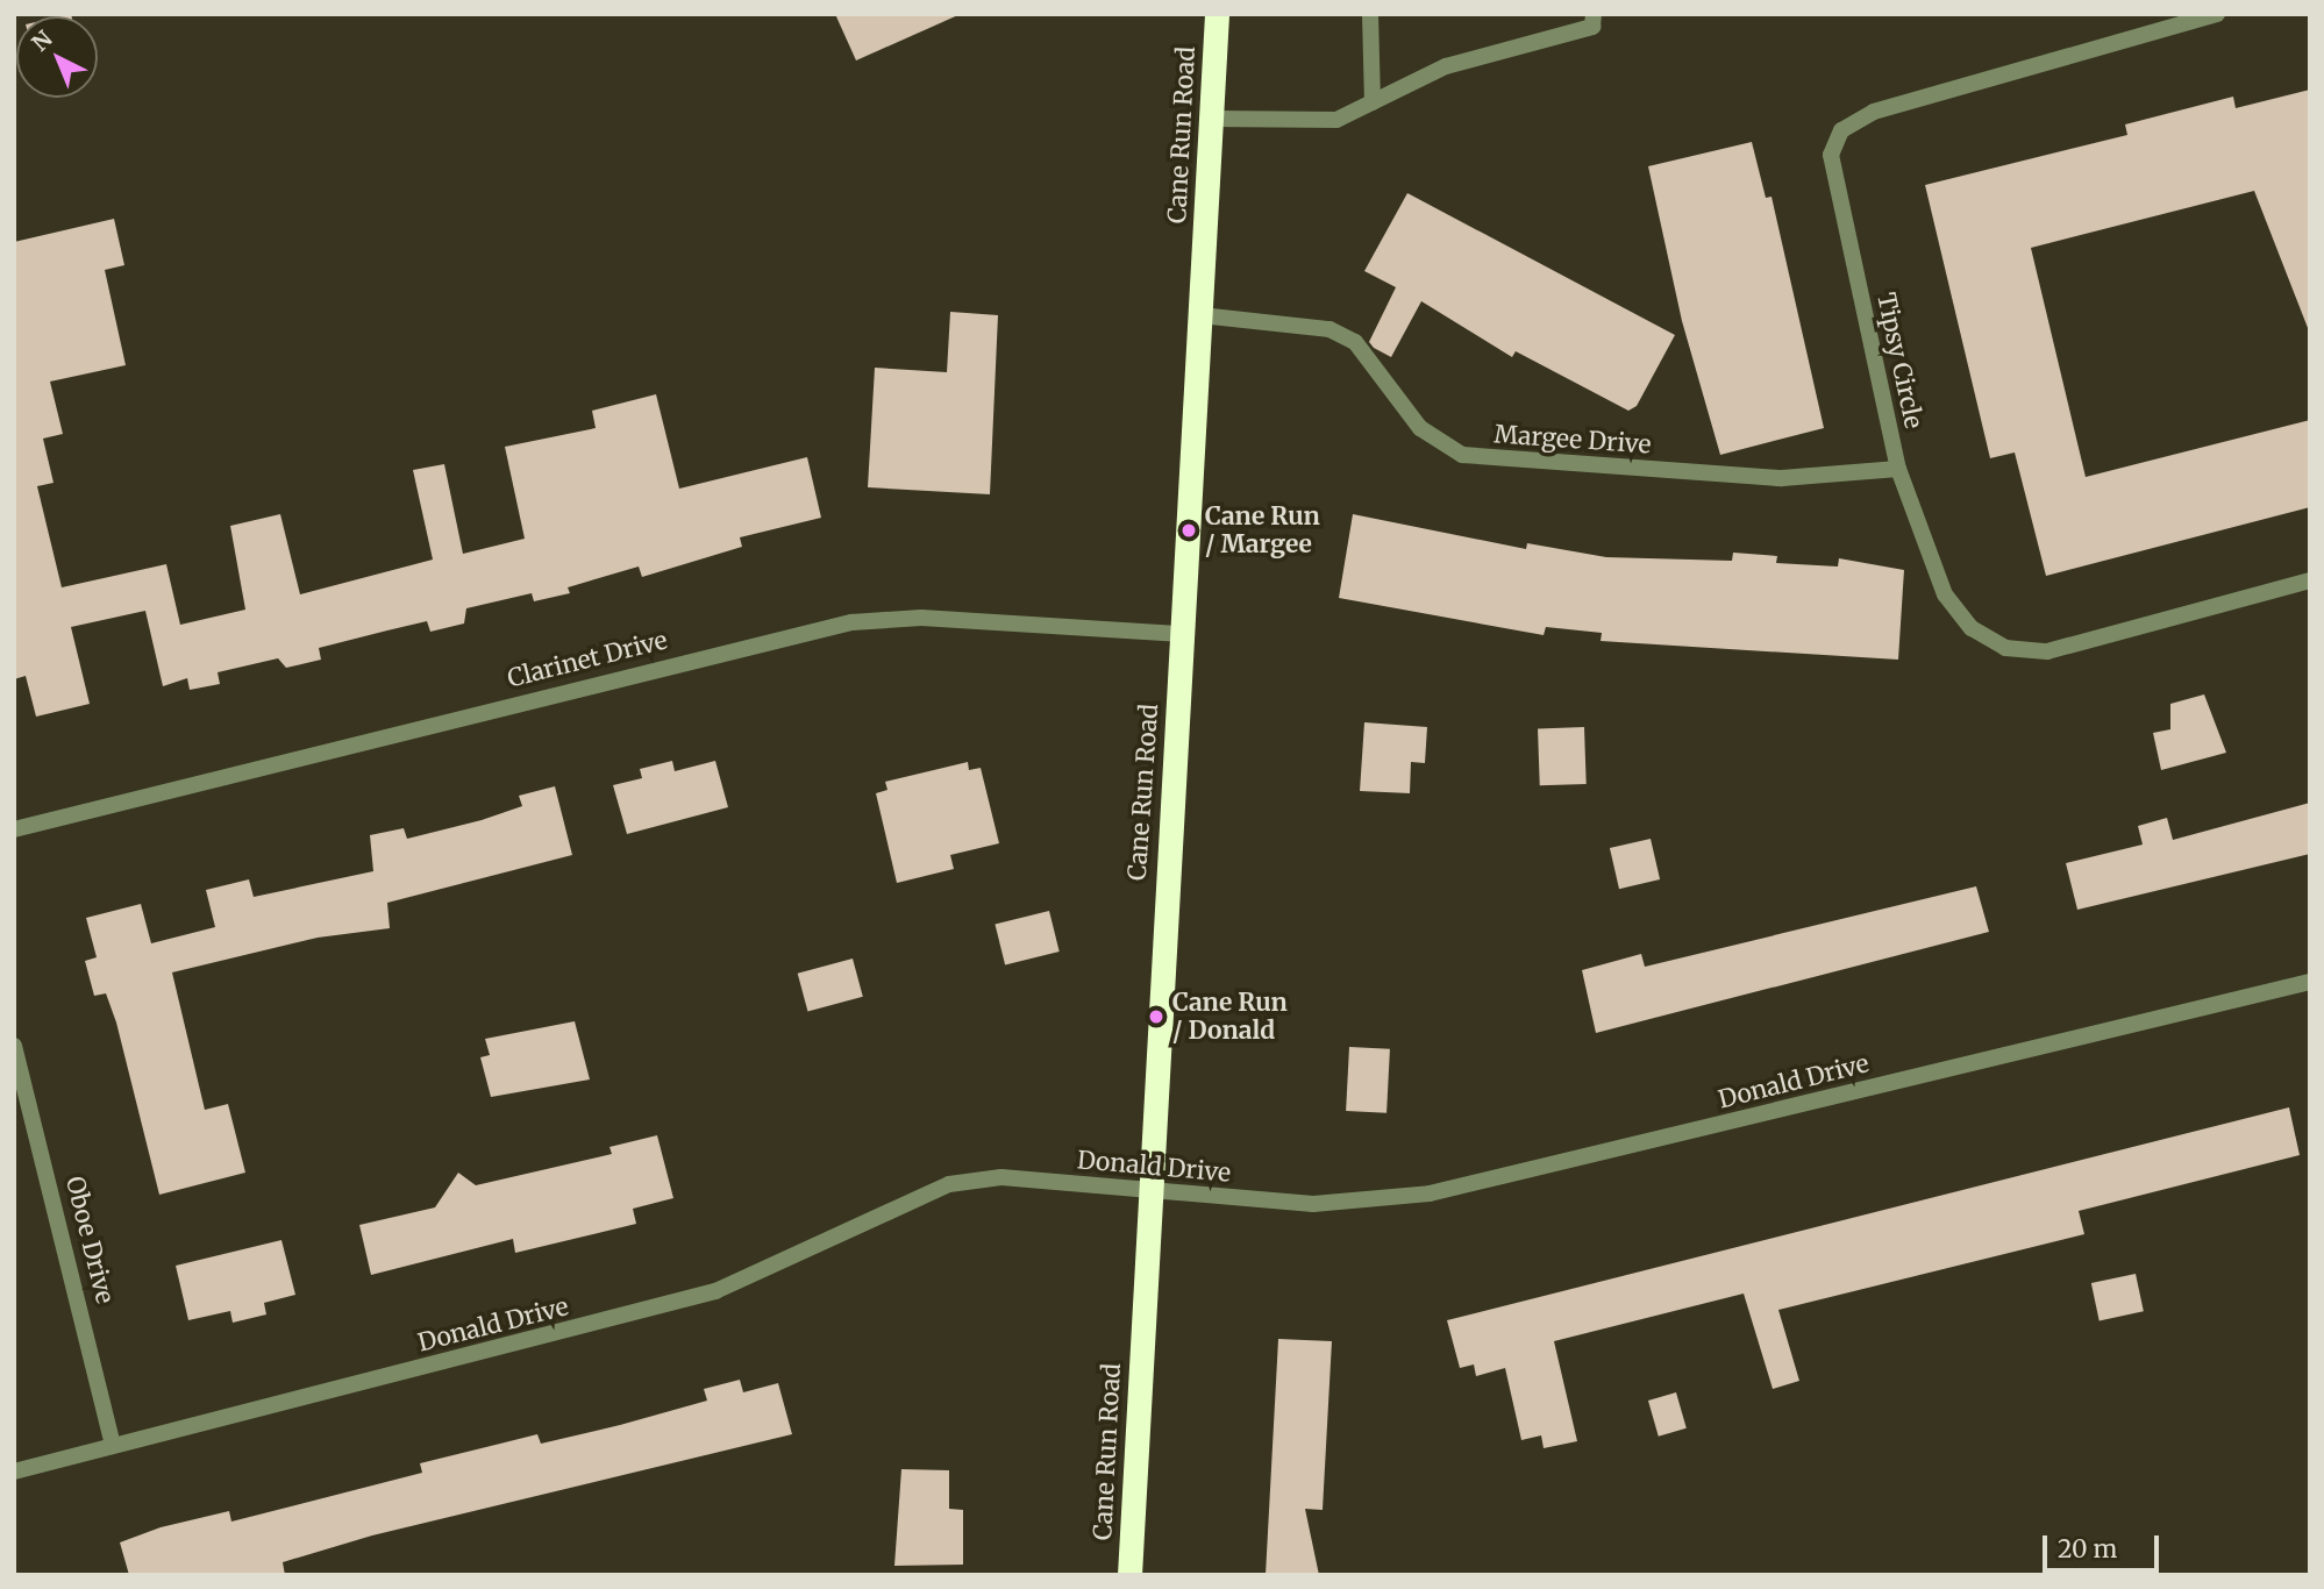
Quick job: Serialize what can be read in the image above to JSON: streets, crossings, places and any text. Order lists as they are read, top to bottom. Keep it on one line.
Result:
{"streets":{"highway":["Cane Run Road"],"street":["Tipsy Circle","Margee Drive","Clarinet Drive","Donald Drive","Oboe Drive"]},"crossings":[["Cane Run Road","Margee Drive"],["Cane Run Road","Clarinet Drive"],["Cane Run Road","Donald Drive"],["Tipsy Circle","Margee Drive"],["Donald Drive","Oboe Drive"]],"places":["Cane Run / Margee","Cane Run / Donald"],"scale_bar":"20 m","north":"top left"}
